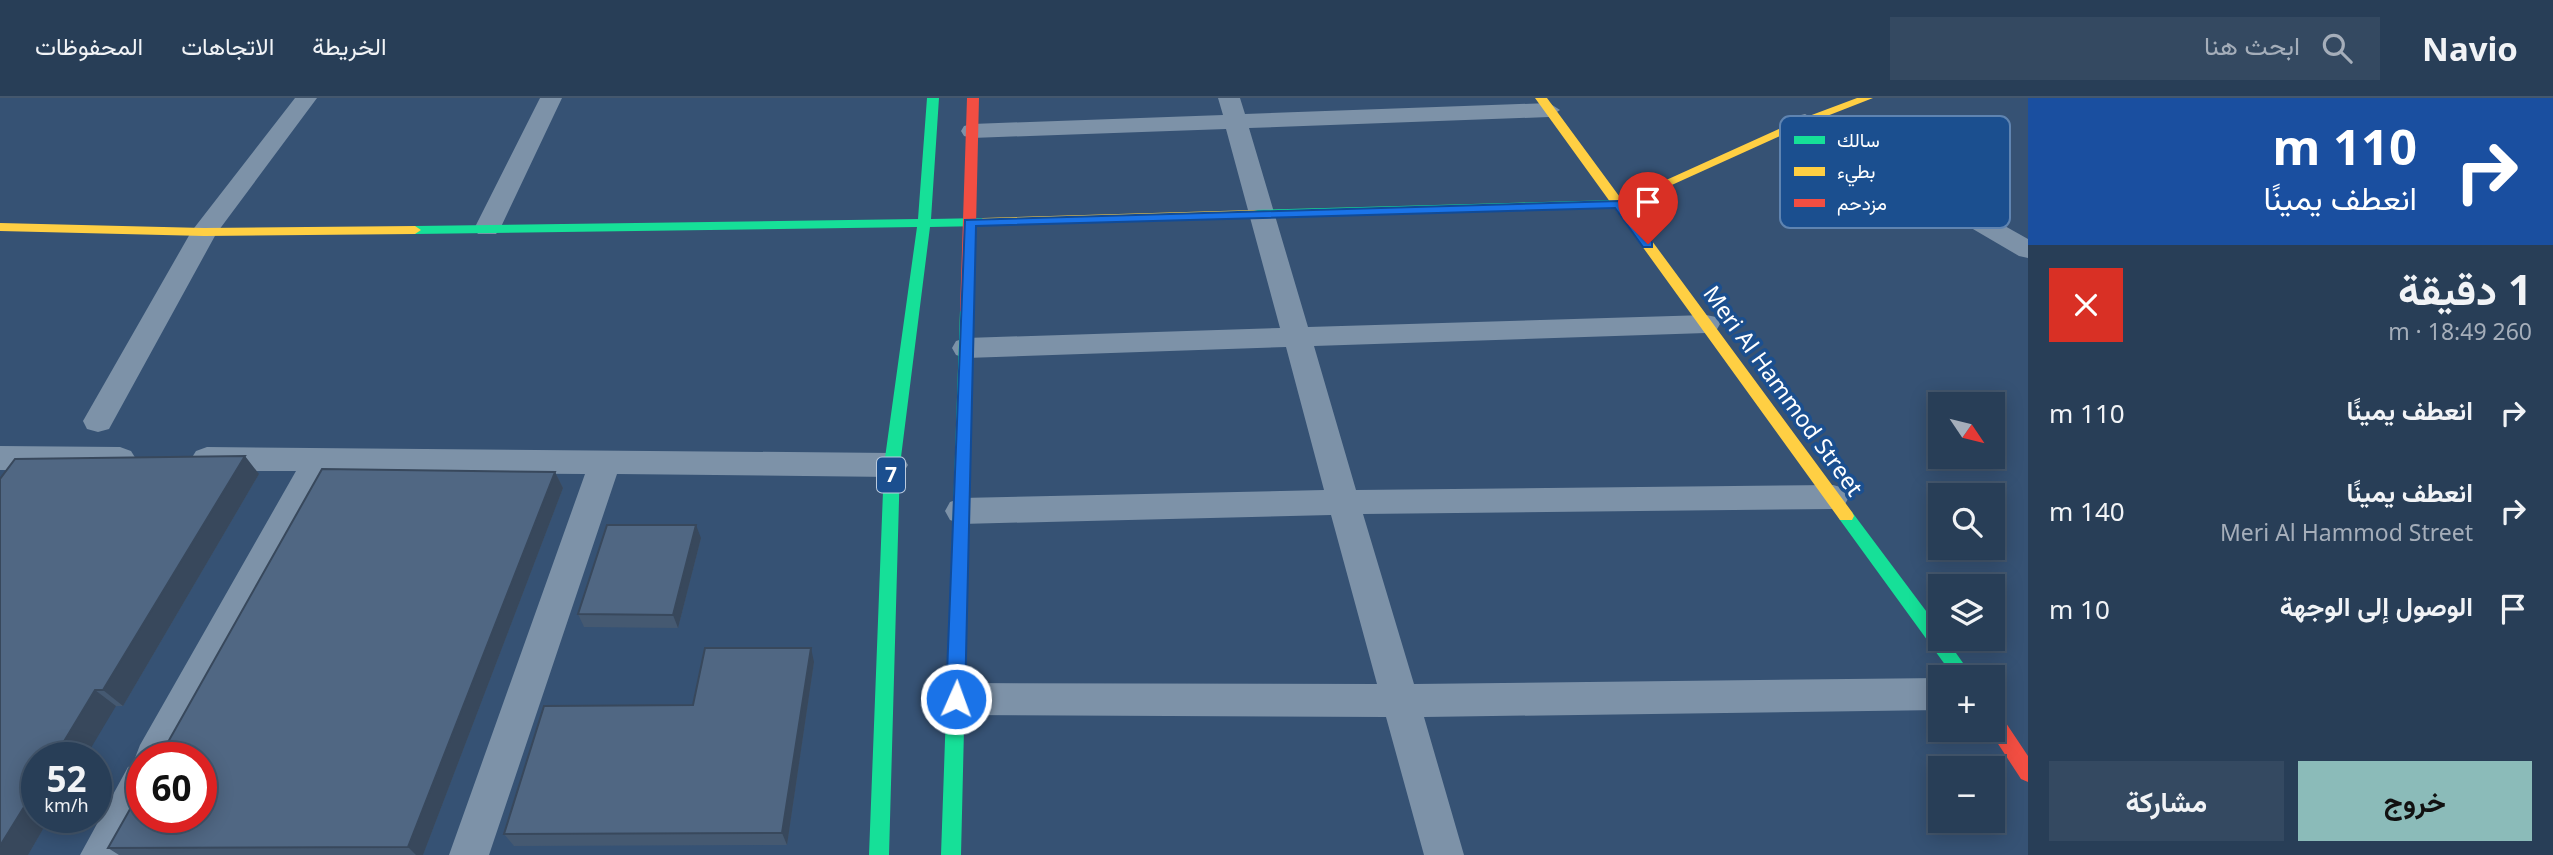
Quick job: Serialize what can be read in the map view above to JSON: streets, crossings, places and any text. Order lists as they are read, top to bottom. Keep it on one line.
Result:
{"streets":{"street":["Meri Al Hammod Street","7"]},"legend":["سالك","بطيء","مزدحم"],"north":"bottom right","page":{"header":"Navio","search":"ابحث هنا","nav":["الخريطة","الاتجاهات","المحفوظات"],"turn":["110 m","انعطف يمينًا"],"heading":["1 دقيقة","260 m · 18:49"],"list":[{"name":"انعطف يمينًا","value":"110 m"},{"name":"انعطف يمينًا","note":"Meri Al Hammod Street","value":"140 m"},{"name":"الوصول إلى الوجهة","value":"10 m"}],"map_buttons":["+","−"],"speed":"52 km/h","limit":"60","buttons":["خروج","مشاركة"]}}
